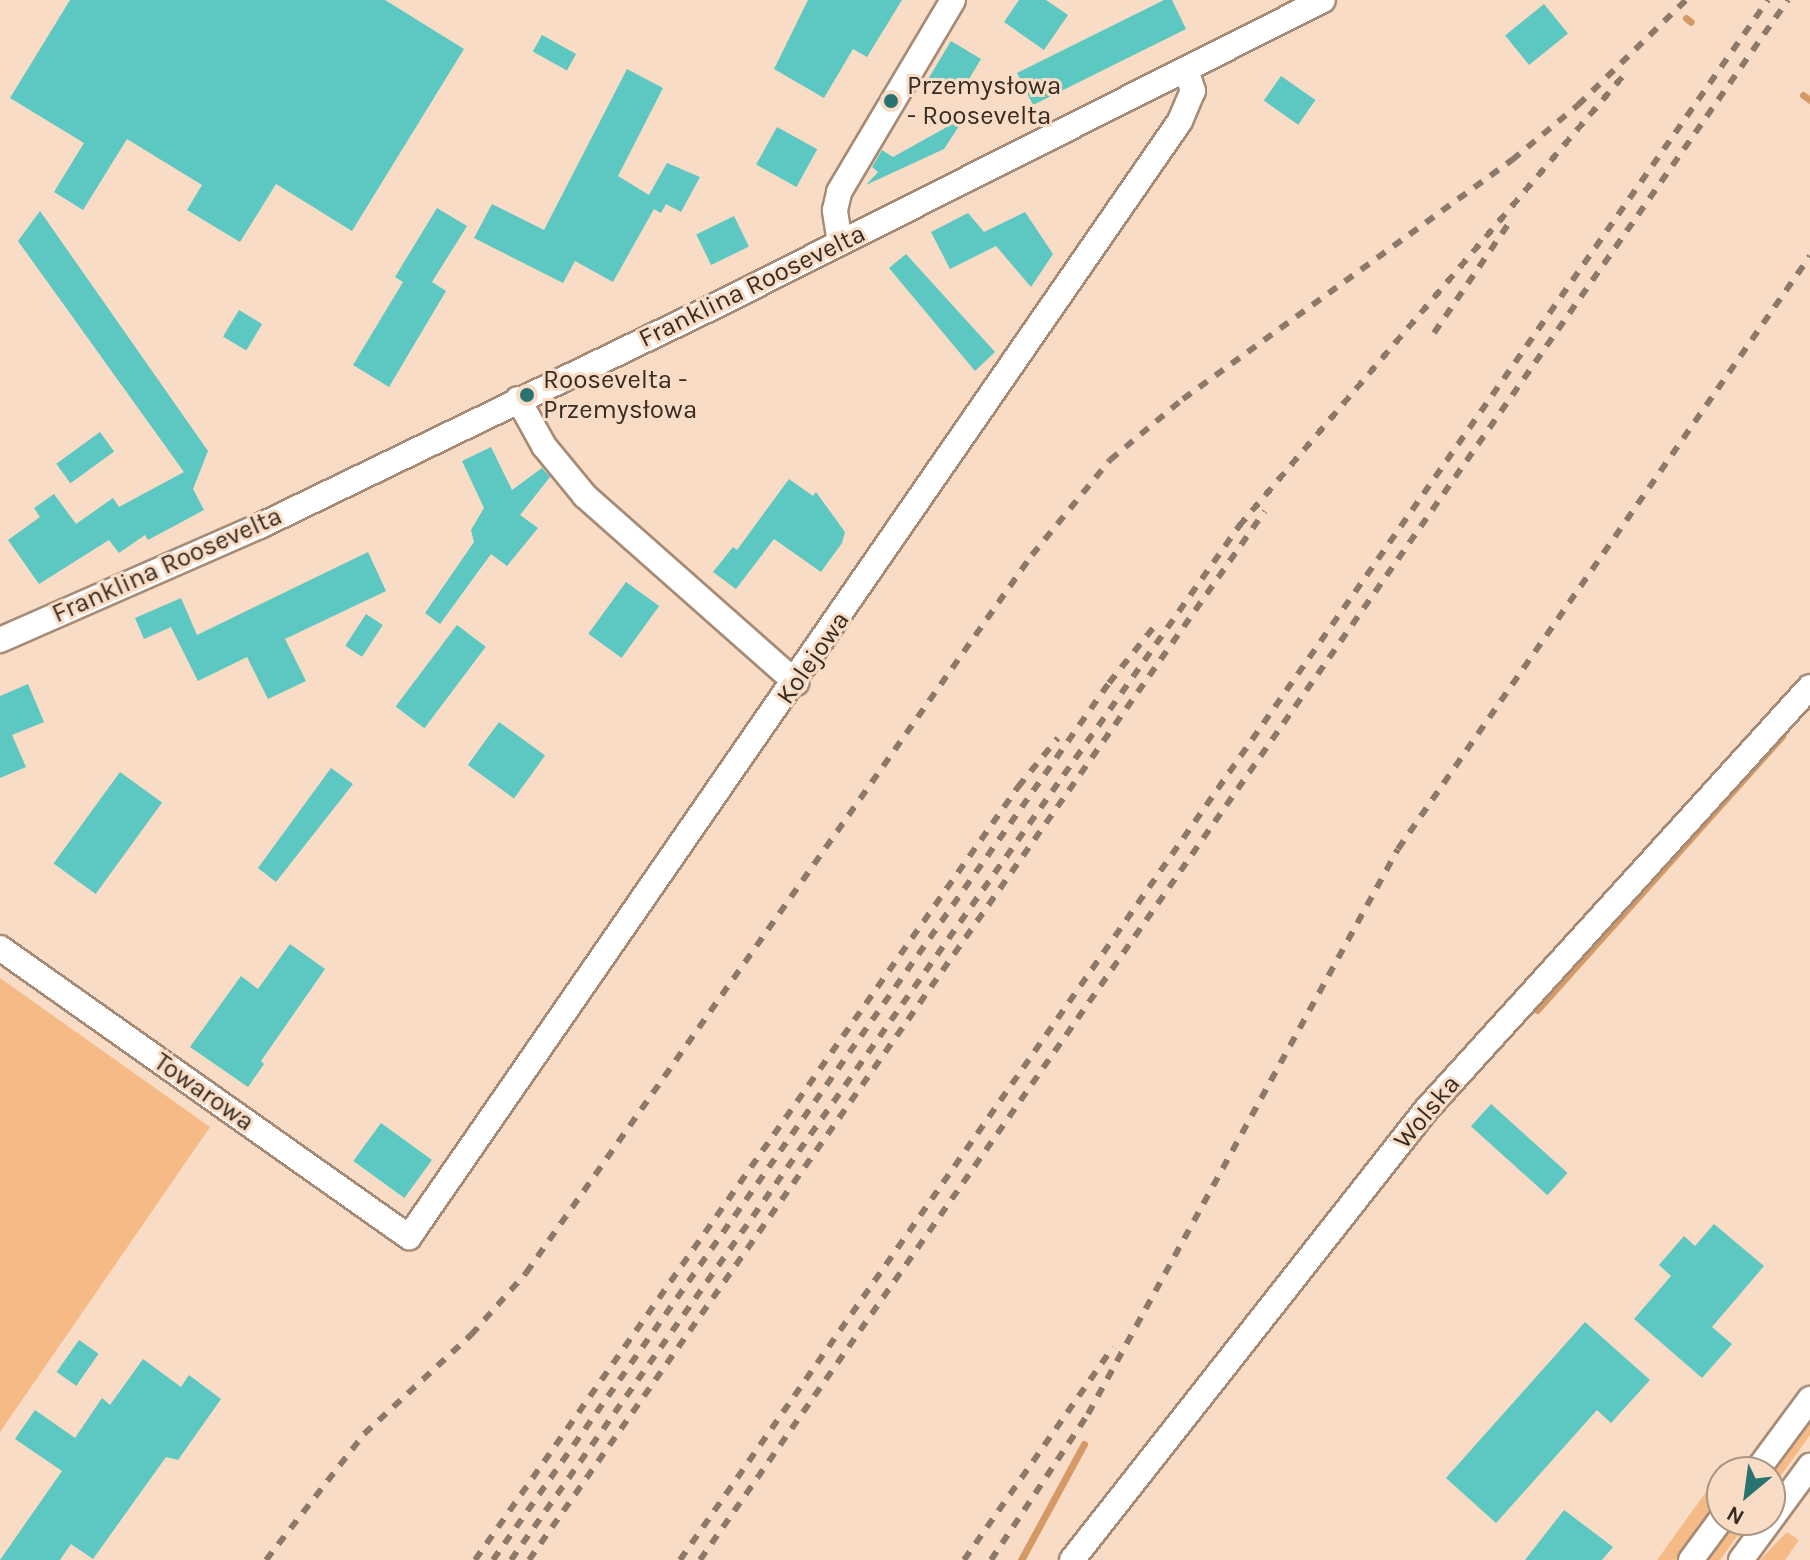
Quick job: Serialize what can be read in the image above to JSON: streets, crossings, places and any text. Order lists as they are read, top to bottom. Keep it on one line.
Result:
{"streets":{"street":["Franklina Roosevelta","Kolejowa","Towarowa","Wolska"]},"crossings":[["Franklina Roosevelta","Kolejowa"],["Kolejowa","Towarowa"]],"places":["Przemysłowa - Roosevelta","Roosevelta - Przemysłowa"],"north":"bottom left"}
